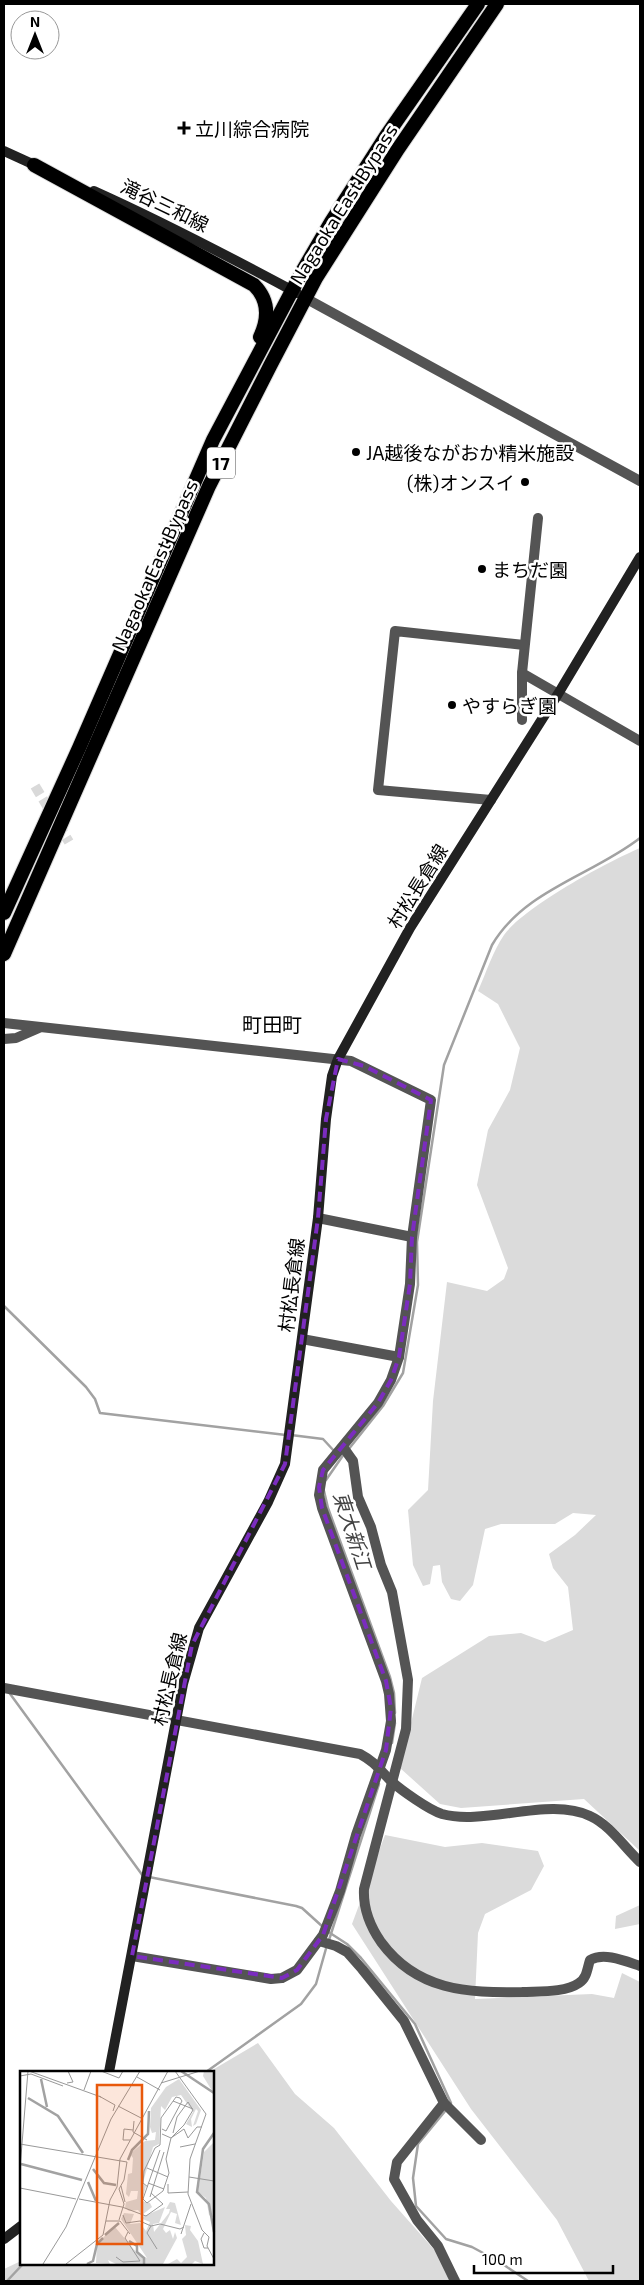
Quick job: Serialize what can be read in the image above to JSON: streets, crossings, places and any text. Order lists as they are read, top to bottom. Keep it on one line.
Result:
{"streets":{"highway":["Nagaoka East Bypass","17"],"main road":["滝谷三和線","村松長倉線"]},"crossings":[["Nagaoka East Bypass","滝谷三和線"]],"districts":["町田町"],"water":["東大新江"],"places":{"health":["立川綜合病院"],"other":["JA越後ながおか精米施設","(株)オンスイ","まちだ園","やすらぎ園"]},"scale_bar":"100 m","north":"top"}
